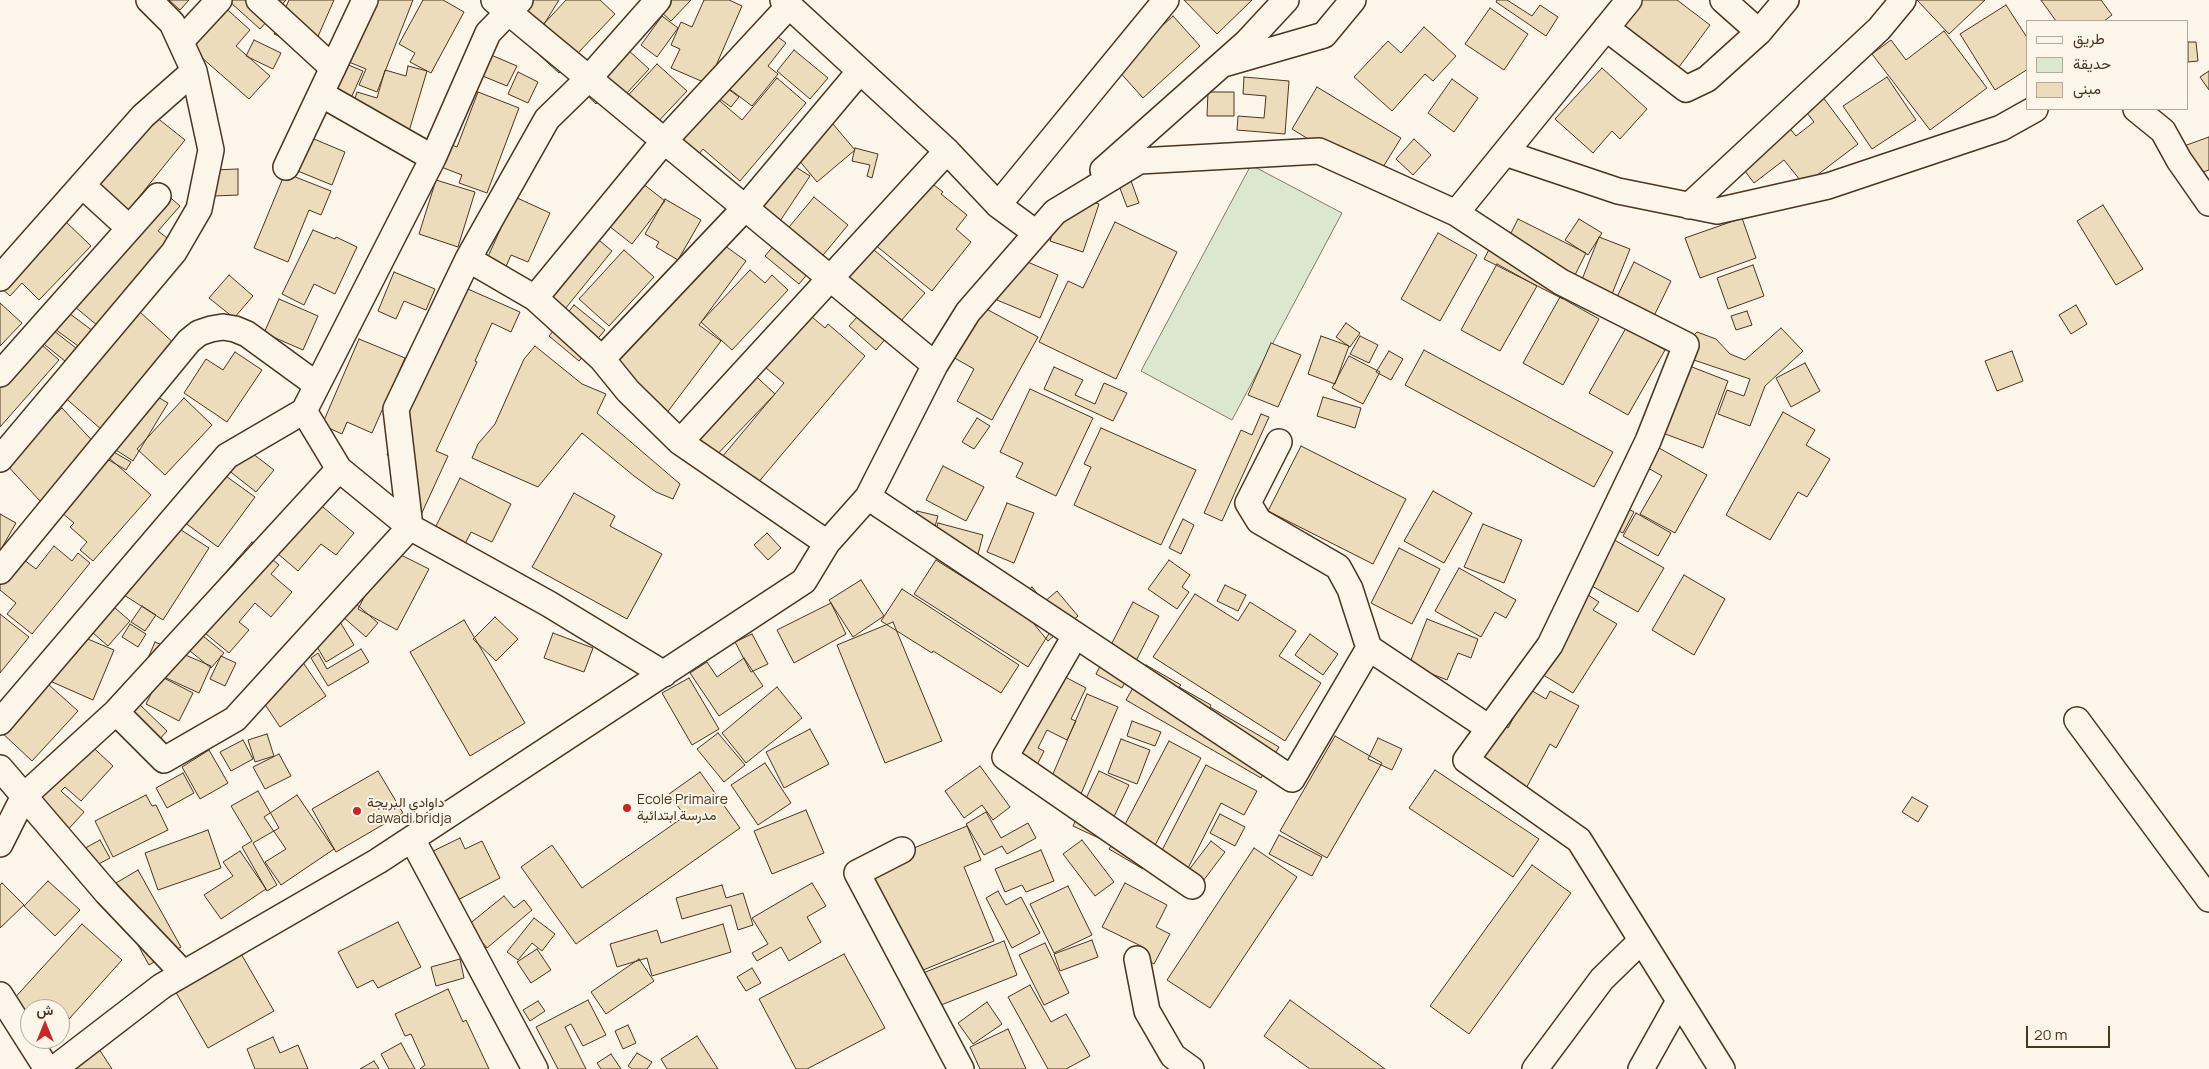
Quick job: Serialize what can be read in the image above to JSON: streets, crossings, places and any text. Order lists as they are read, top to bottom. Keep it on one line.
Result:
{"places":["Ecole Primaire مدرسة ابتدائية","داوادي البريجة dawadi bridja"],"legend":["طريق","حديقة","مبنى"],"scale_bar":"20 m","north":"top"}
